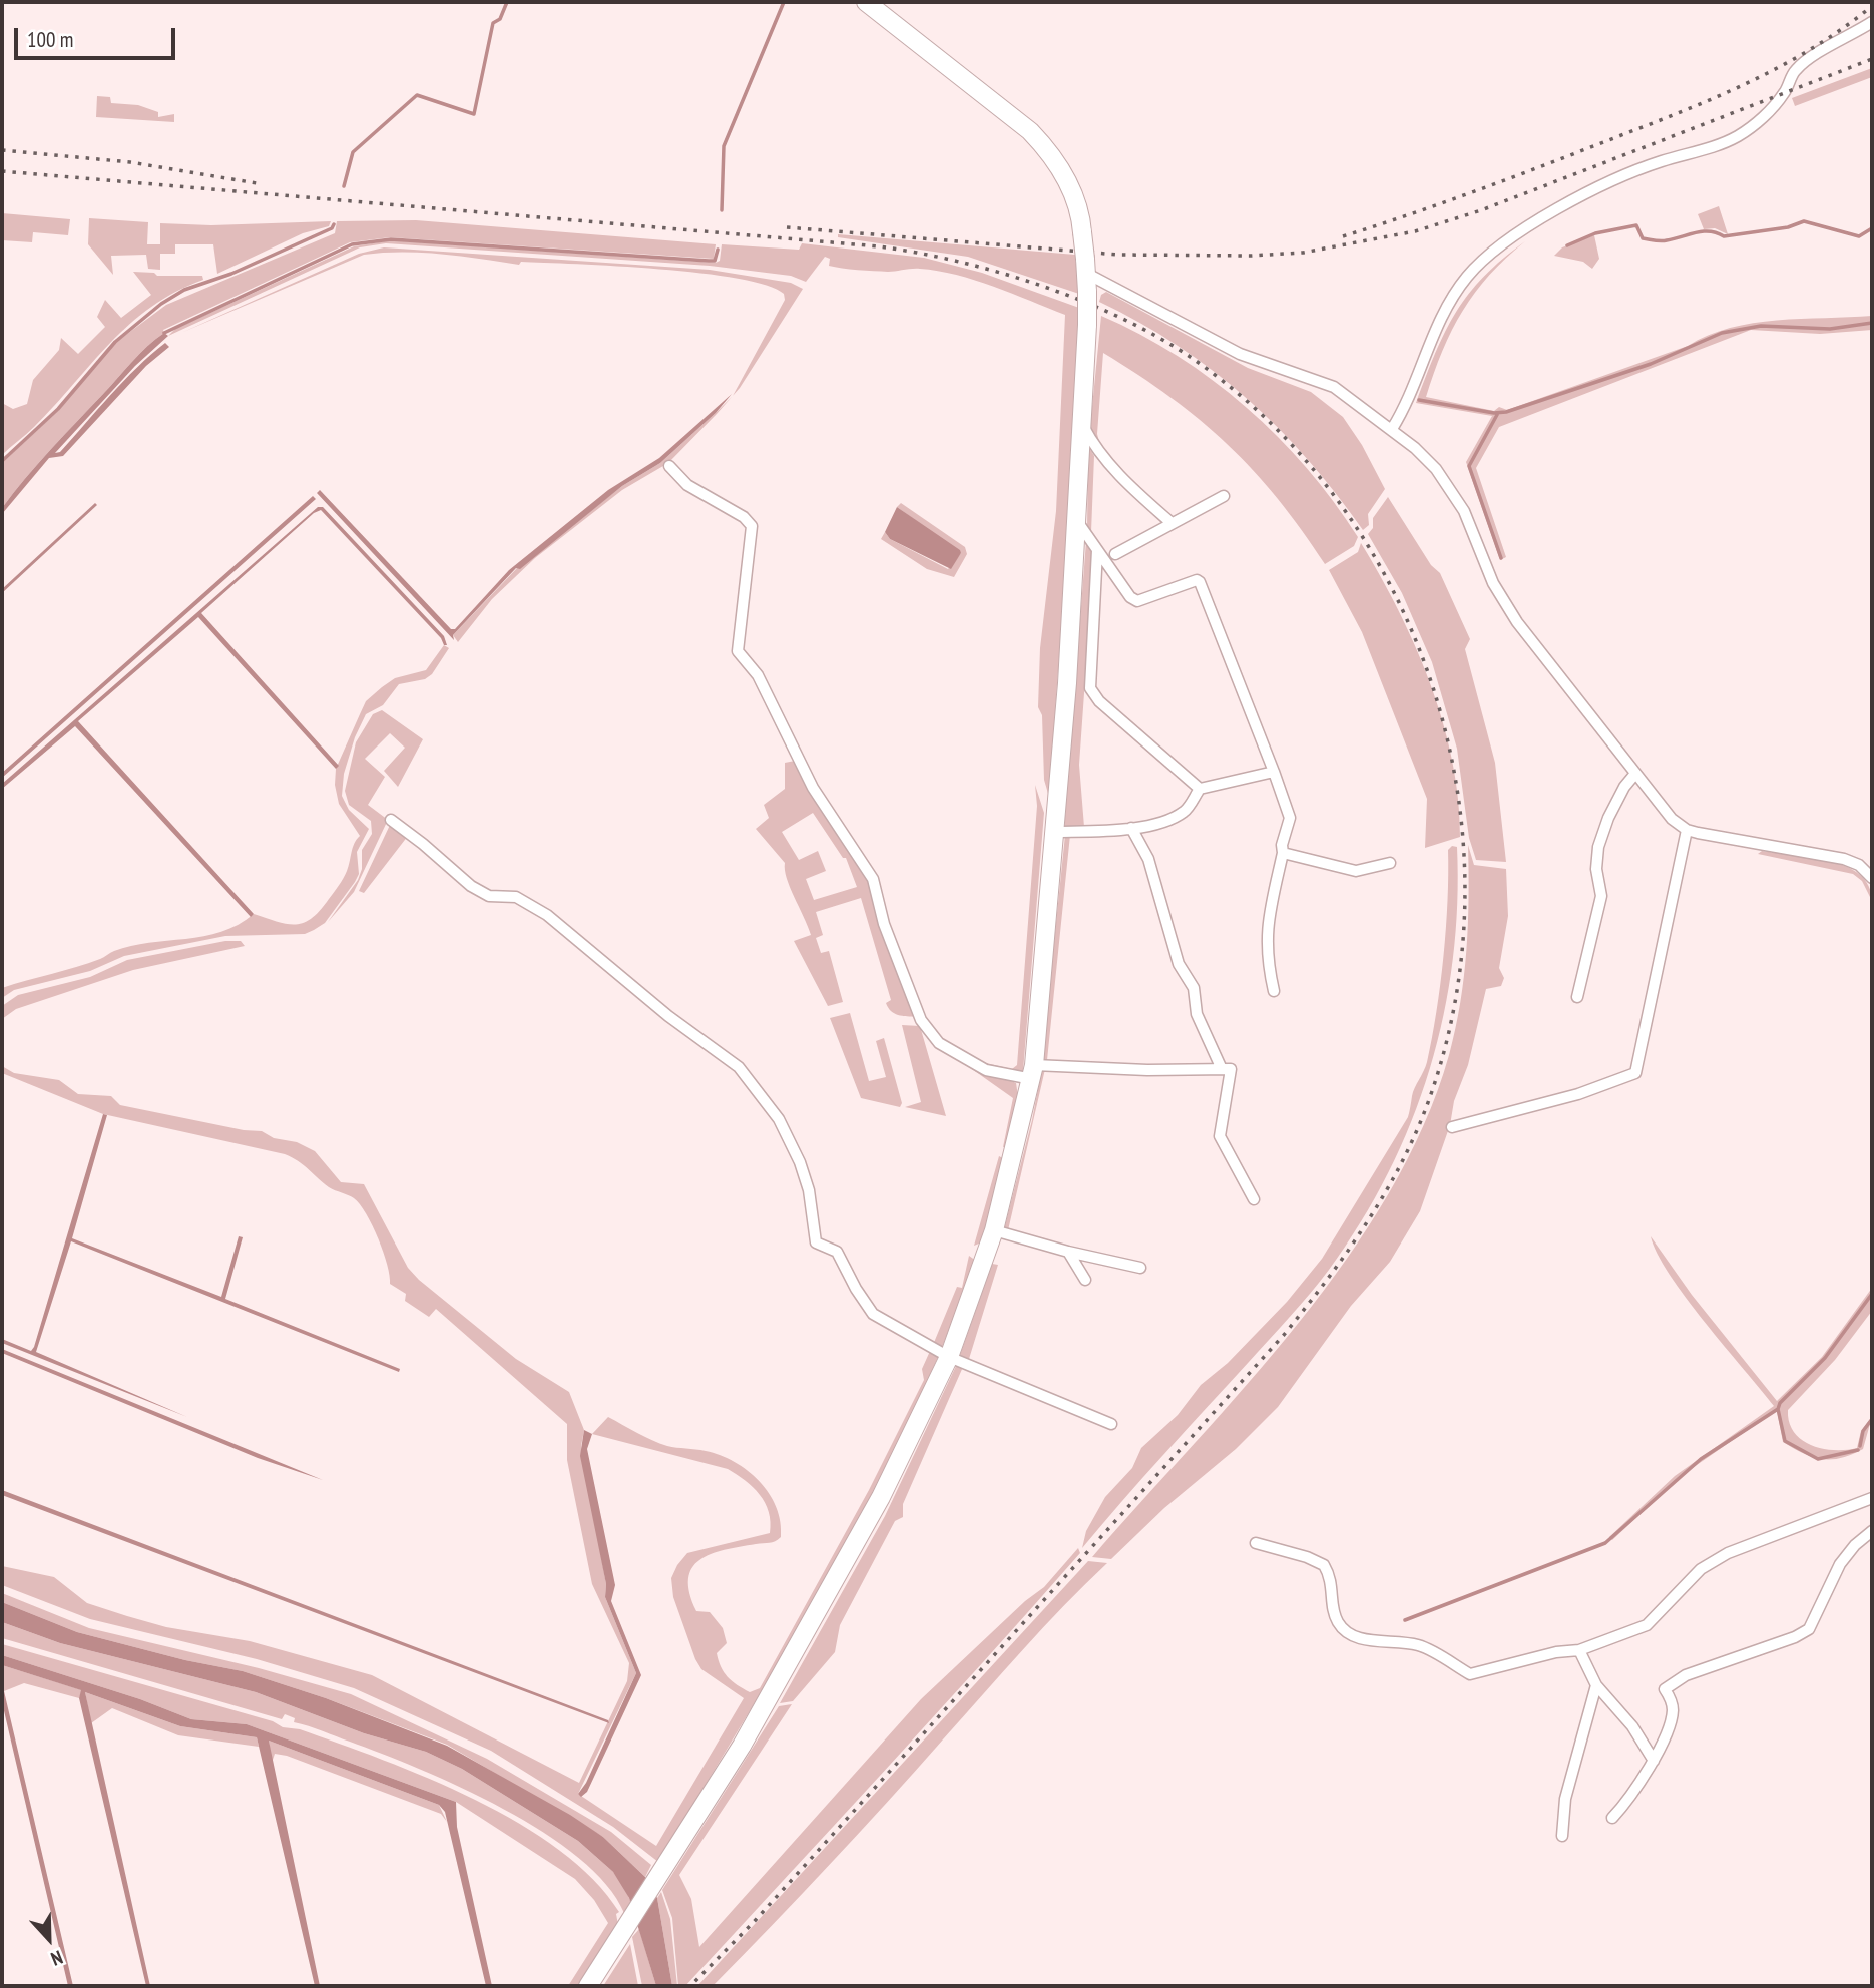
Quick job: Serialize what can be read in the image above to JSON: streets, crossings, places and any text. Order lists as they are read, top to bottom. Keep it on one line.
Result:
{"scale_bar":"100 m","north":"bottom"}
